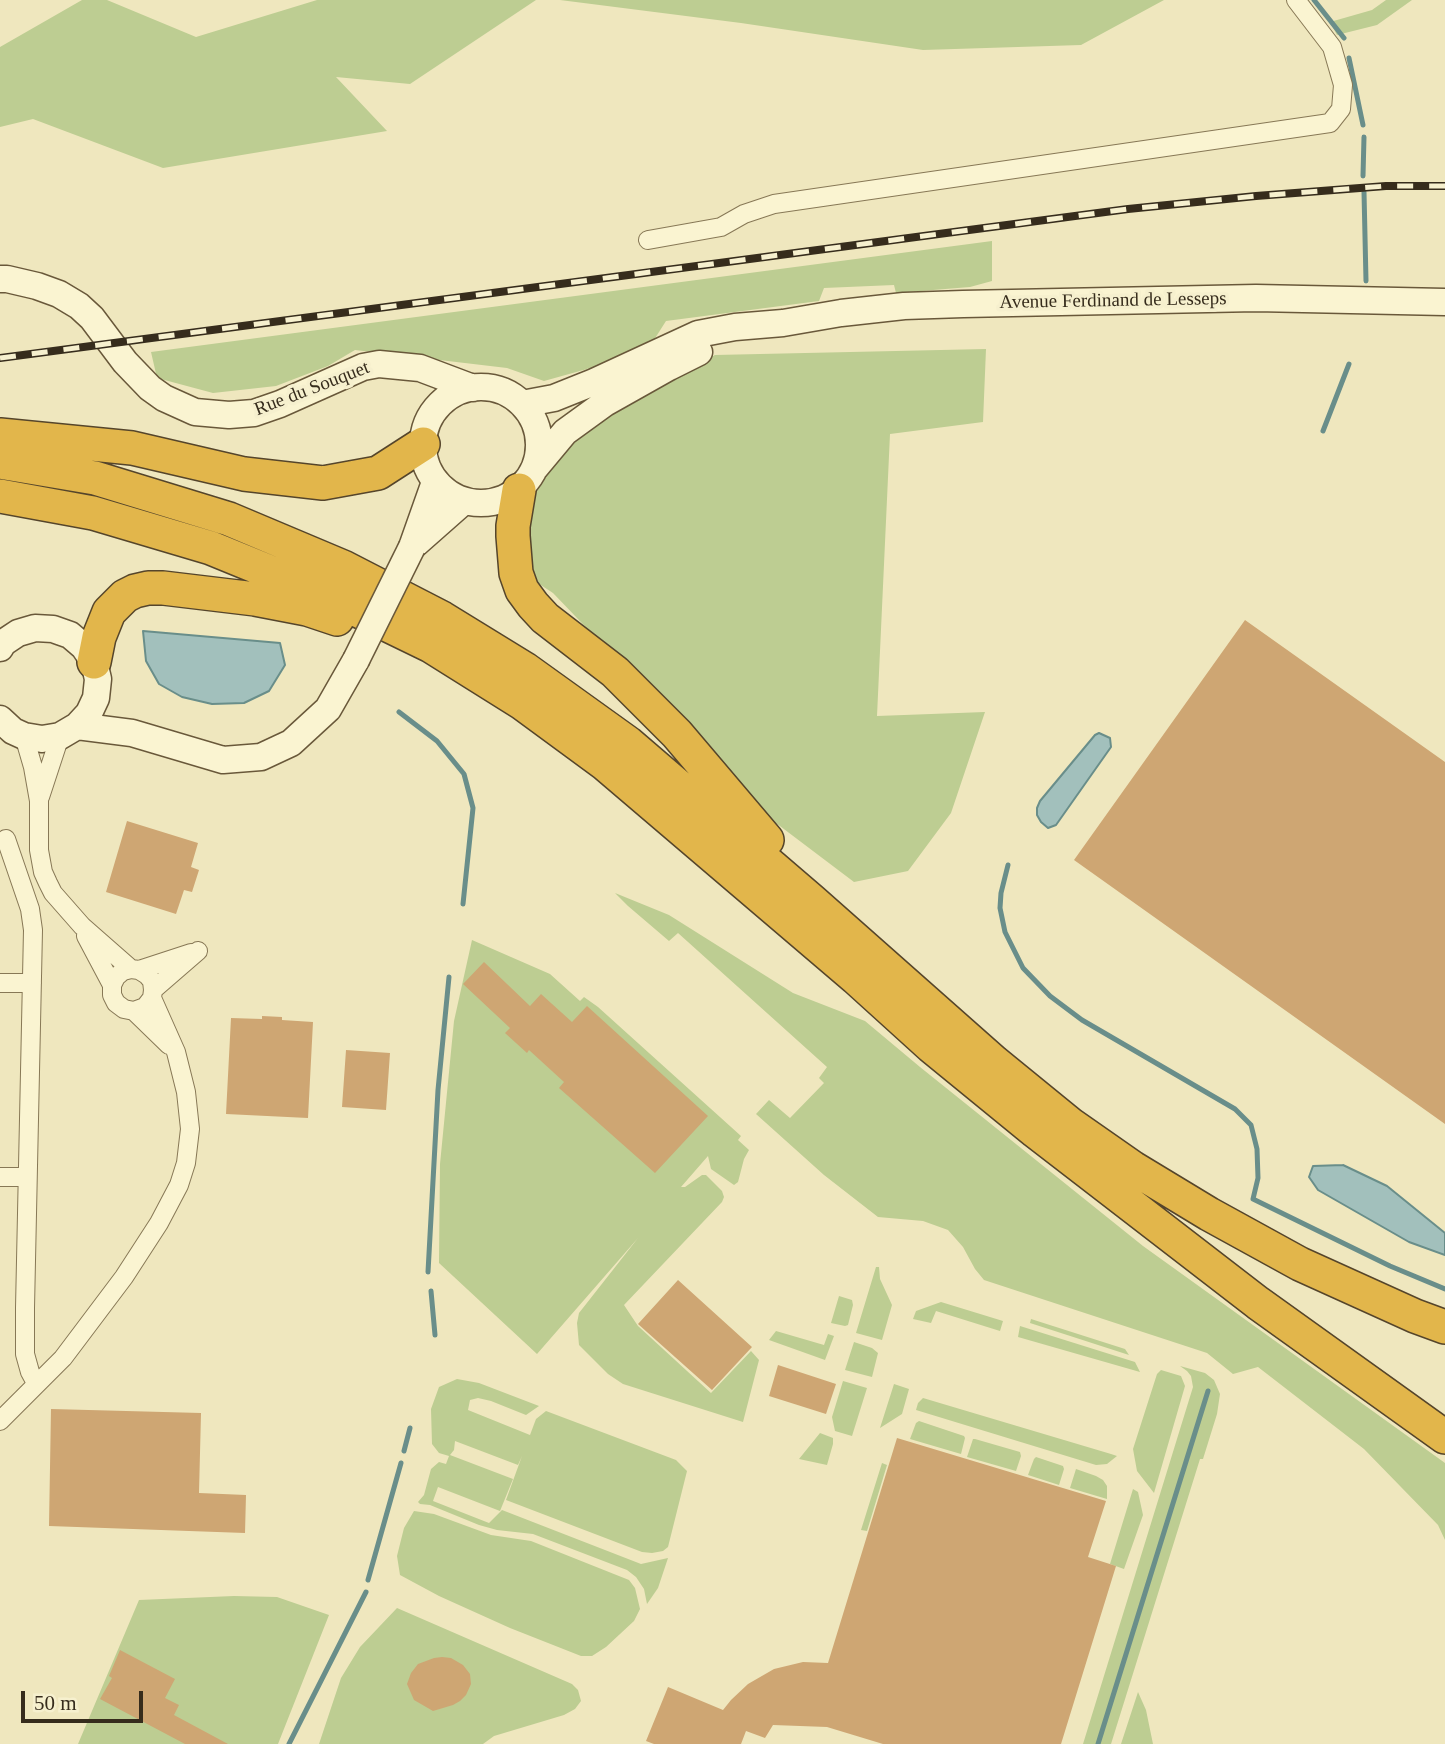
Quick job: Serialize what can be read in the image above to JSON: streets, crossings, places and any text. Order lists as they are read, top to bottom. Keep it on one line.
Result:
{"streets":{"main road":["Avenue Ferdinand de Lesseps","Rue du Souquet"]},"crossings":[["Avenue Ferdinand de Lesseps","Rue du Souquet"]],"scale_bar":"50 m"}
